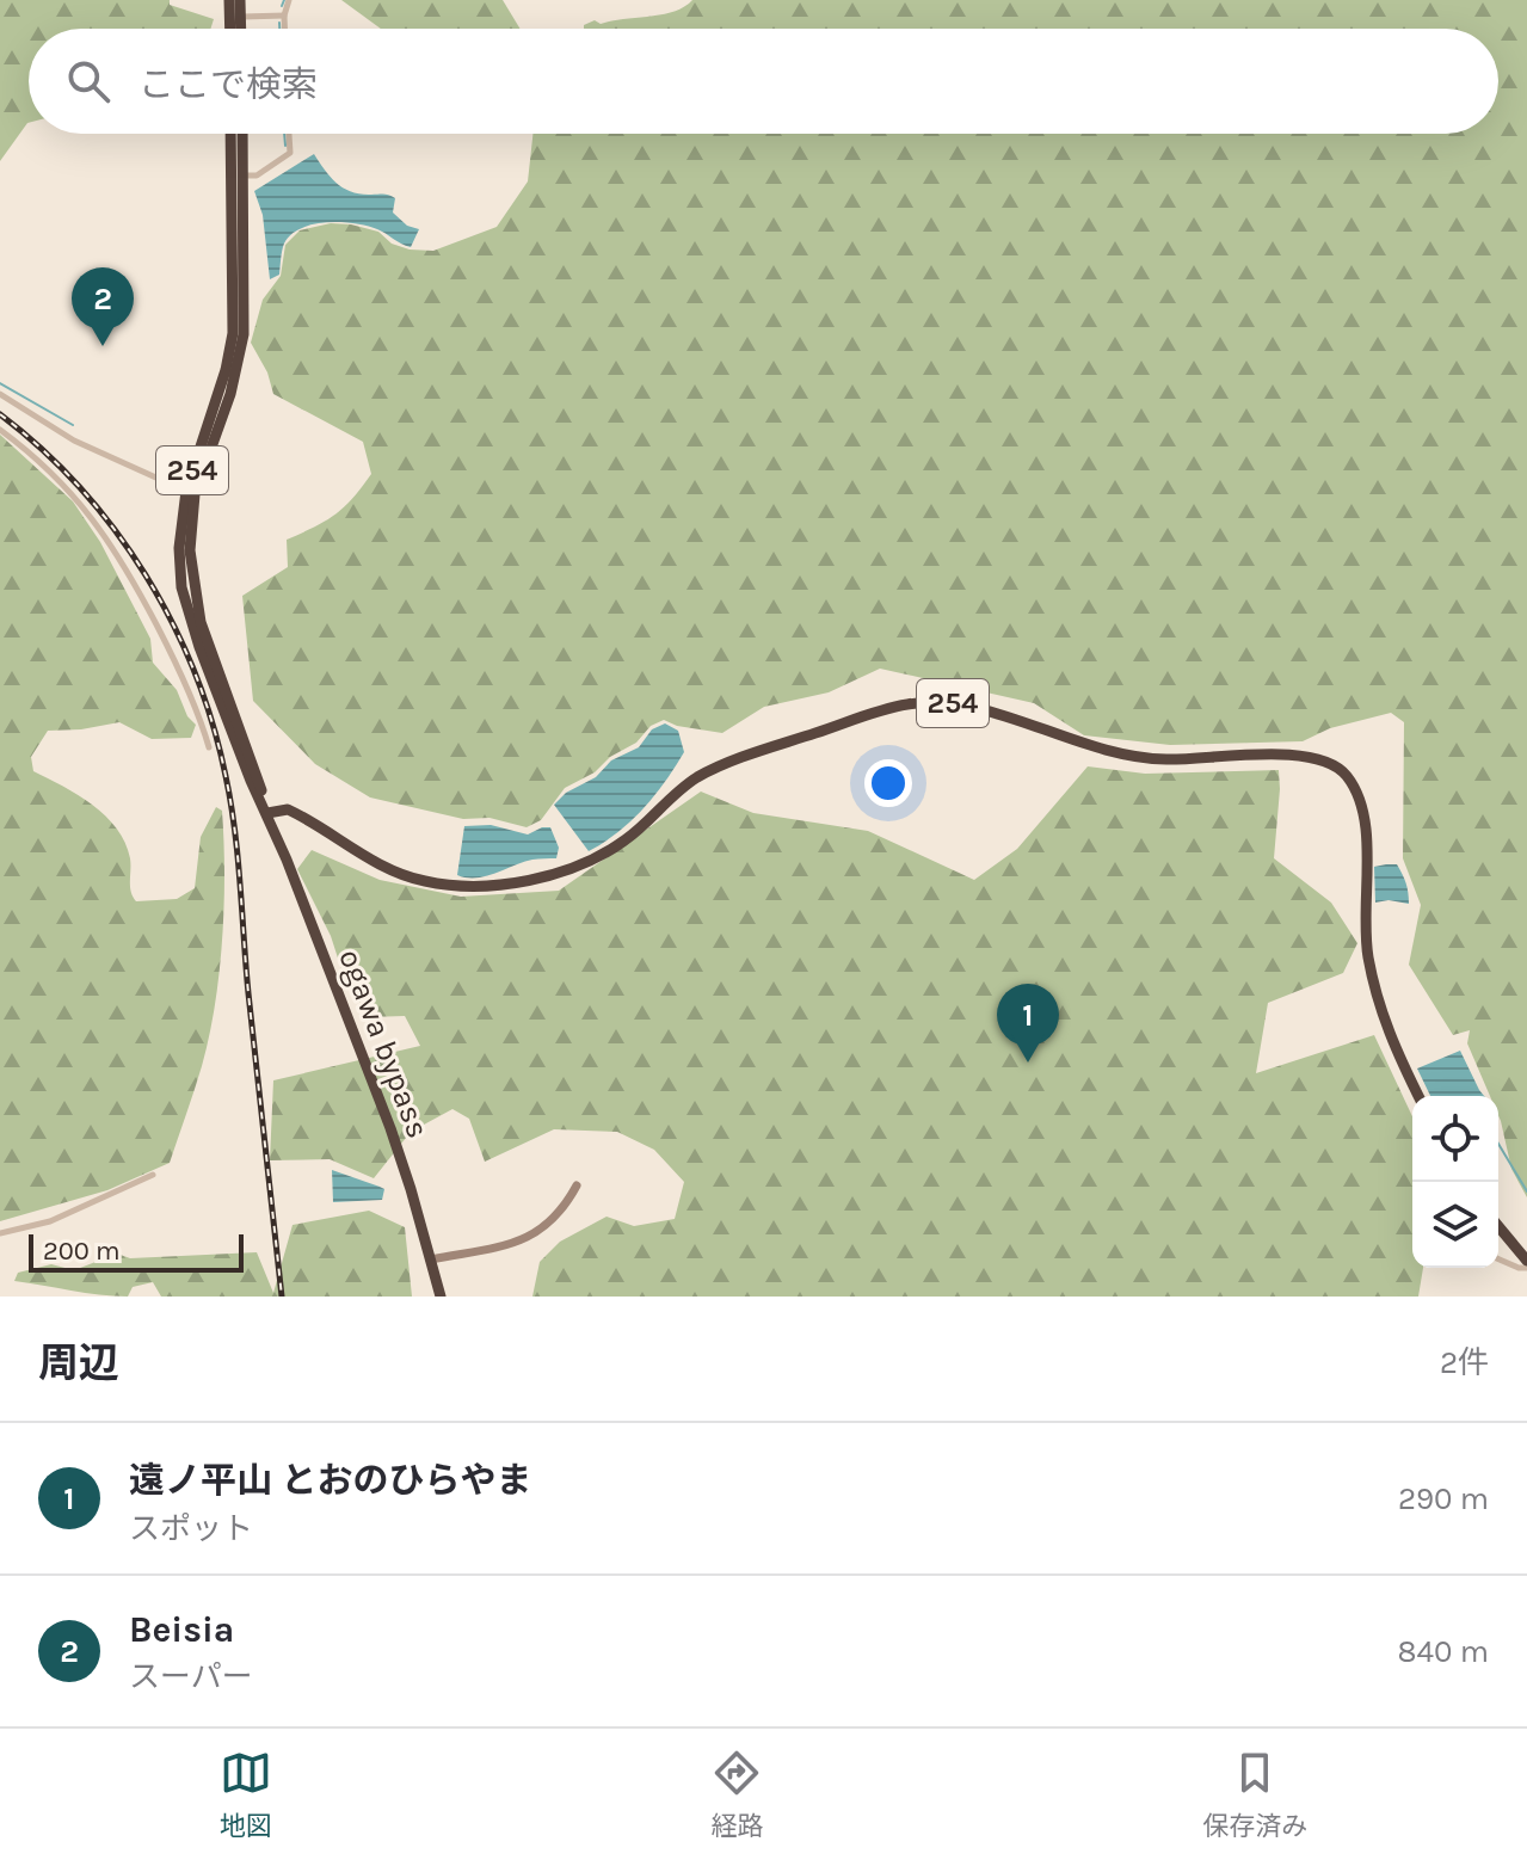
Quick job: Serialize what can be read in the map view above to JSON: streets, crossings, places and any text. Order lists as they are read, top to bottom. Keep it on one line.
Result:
{"streets":{"highway":["254","ogawa bypass"]},"crossings":[["254","ogawa bypass"]],"scale_bar":"200 m","page":{"search":"ここで検索","pins":["2","1"],"scale":"200 m","heading":["周辺","2件"],"list":[{"mark":"1","name":"遠ノ平山 とおのひらやま","note":"スポット","value":"290 m"},{"mark":"2","name":"Beisia","note":"スーパー","value":"840 m"}],"nav":["地図","経路","保存済み"]}}
